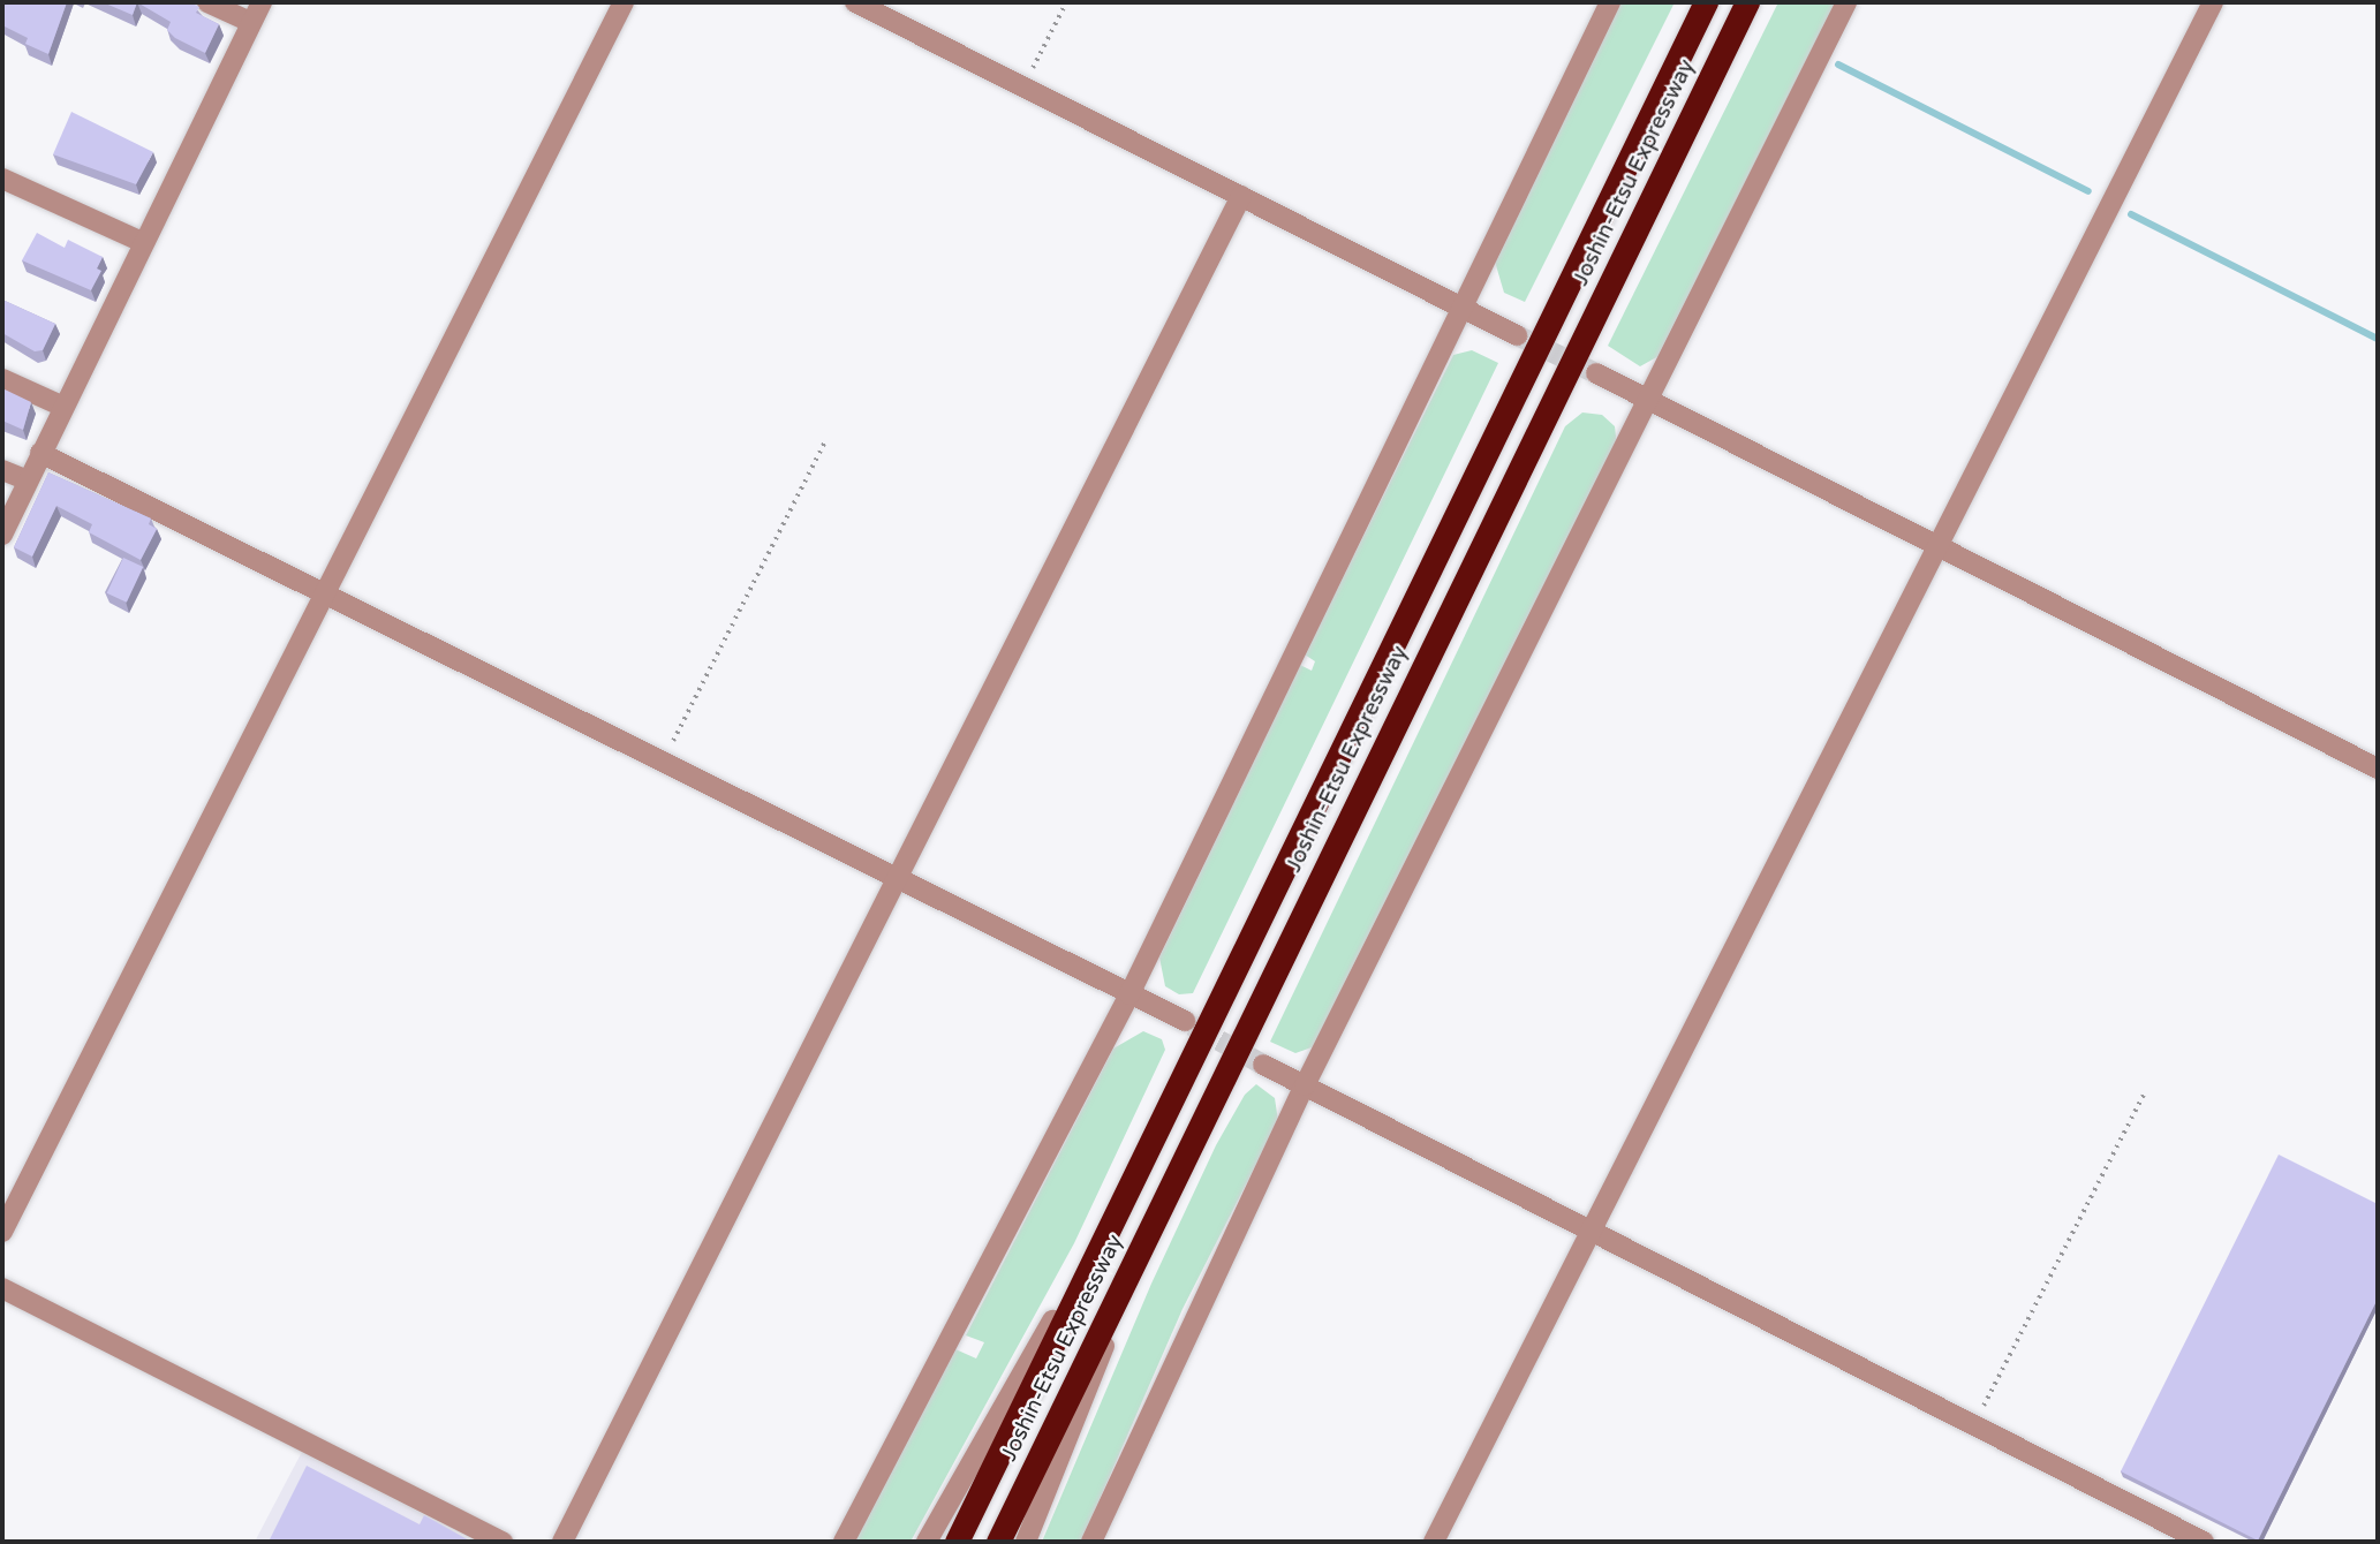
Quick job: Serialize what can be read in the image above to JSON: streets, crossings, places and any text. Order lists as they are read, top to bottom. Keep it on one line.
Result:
{"streets":{"highway":["Joshin-Etsu Expressway"]}}
